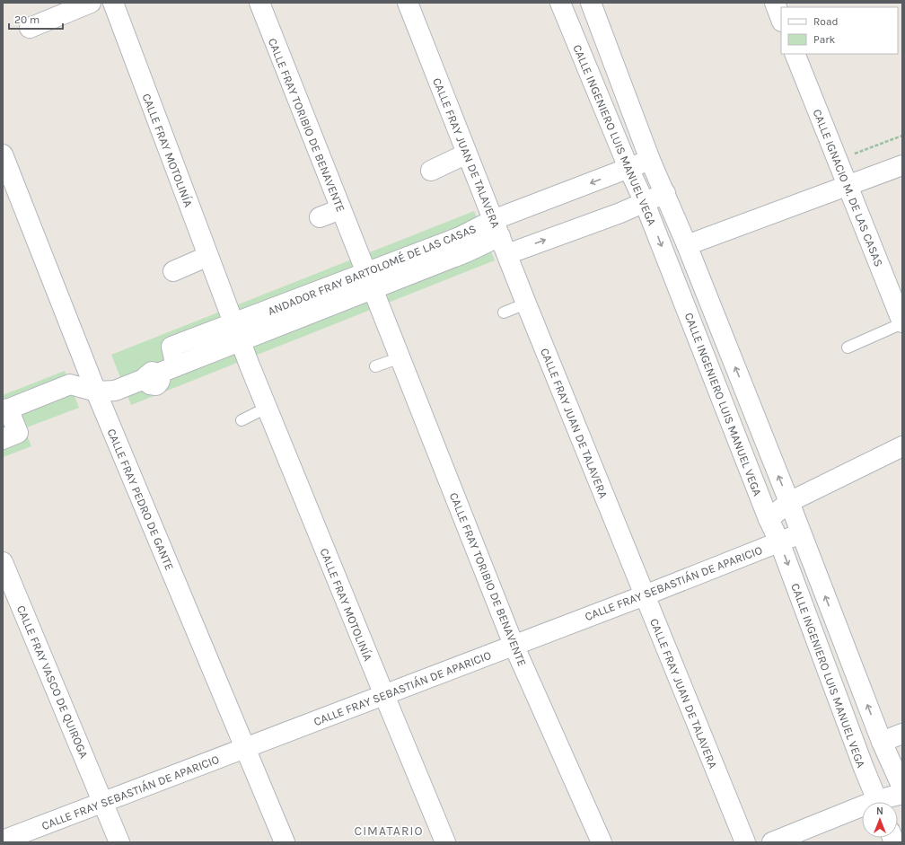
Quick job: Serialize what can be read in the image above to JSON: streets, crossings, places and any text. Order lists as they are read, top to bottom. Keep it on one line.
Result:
{"streets":{"street":["CALLE FRAY TORIBIO DE BENAVENTE","CALLE INGENIERO LUIS MANUEL VEGA","CALLE FRAY MOTOLINÍA","CALLE FRAY JUAN DE TALAVERA","CALLE IGNACIO M. DE LAS CASAS","ANDADOR FRAY BARTOLOMÉ DE LAS CASAS","CALLE FRAY PEDRO DE GANTE","CALLE FRAY SEBASTIÁN DE APARICIO","CALLE FRAY VASCO DE QUIROGA"]},"crossings":[["CALLE FRAY TORIBIO DE BENAVENTE","ANDADOR FRAY BARTOLOMÉ DE LAS CASAS"],["CALLE FRAY TORIBIO DE BENAVENTE","CALLE FRAY SEBASTIÁN DE APARICIO"],["CALLE INGENIERO LUIS MANUEL VEGA","ANDADOR FRAY BARTOLOMÉ DE LAS CASAS"],["CALLE INGENIERO LUIS MANUEL VEGA","CALLE FRAY SEBASTIÁN DE APARICIO"],["CALLE FRAY MOTOLINÍA","ANDADOR FRAY BARTOLOMÉ DE LAS CASAS"],["CALLE FRAY MOTOLINÍA","CALLE FRAY SEBASTIÁN DE APARICIO"],["CALLE FRAY JUAN DE TALAVERA","ANDADOR FRAY BARTOLOMÉ DE LAS CASAS"],["CALLE FRAY JUAN DE TALAVERA","CALLE FRAY SEBASTIÁN DE APARICIO"],["ANDADOR FRAY BARTOLOMÉ DE LAS CASAS","CALLE FRAY PEDRO DE GANTE"],["CALLE FRAY PEDRO DE GANTE","CALLE FRAY SEBASTIÁN DE APARICIO"],["CALLE FRAY SEBASTIÁN DE APARICIO","CALLE FRAY VASCO DE QUIROGA"]],"districts":["CIMATARIO"],"legend":["Road","Park"],"scale_bar":"20 m","north":"top"}
